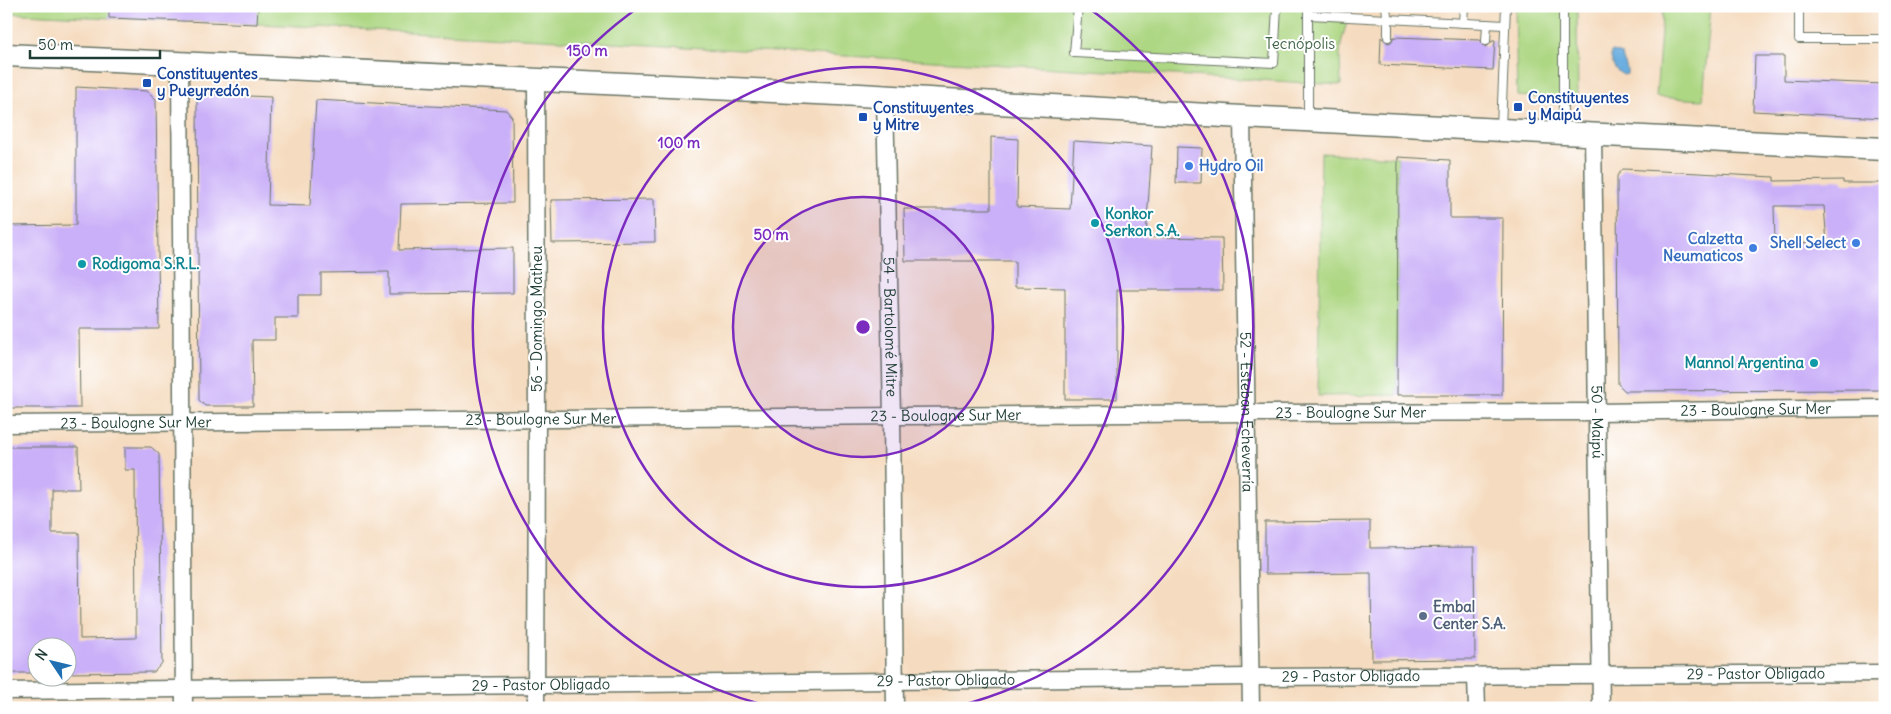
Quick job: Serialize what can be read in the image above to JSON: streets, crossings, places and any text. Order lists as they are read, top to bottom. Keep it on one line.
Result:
{"streets":{"street":["56 - Domingo Matheu","54 - Bartolomé Mitre","23 - Boulogne Sur Mer","52 - Esteban Echeverría","50 - Maipú","29 - Pastor Obligado"]},"crossings":[["56 - Domingo Matheu","23 - Boulogne Sur Mer"],["56 - Domingo Matheu","29 - Pastor Obligado"],["54 - Bartolomé Mitre","23 - Boulogne Sur Mer"],["54 - Bartolomé Mitre","29 - Pastor Obligado"],["23 - Boulogne Sur Mer","52 - Esteban Echeverría"],["23 - Boulogne Sur Mer","50 - Maipú"],["52 - Esteban Echeverría","29 - Pastor Obligado"],["50 - Maipú","29 - Pastor Obligado"]],"parks":["Tecnópolis"],"places":{"transit":["Constituyentes y Pueyrredón","Constituyentes y Maipú","Constituyentes y Mitre"],"other":["Hydro Oil","Konkor Serkon S.A.","Shell Select","Calzetta Neumaticos","Rodigoma S.R.L.","Mannol Argentina","Embal Center S.A."]},"scale_bar":"50 m","north":"top left","rings":["150 m","100 m","50 m"]}
